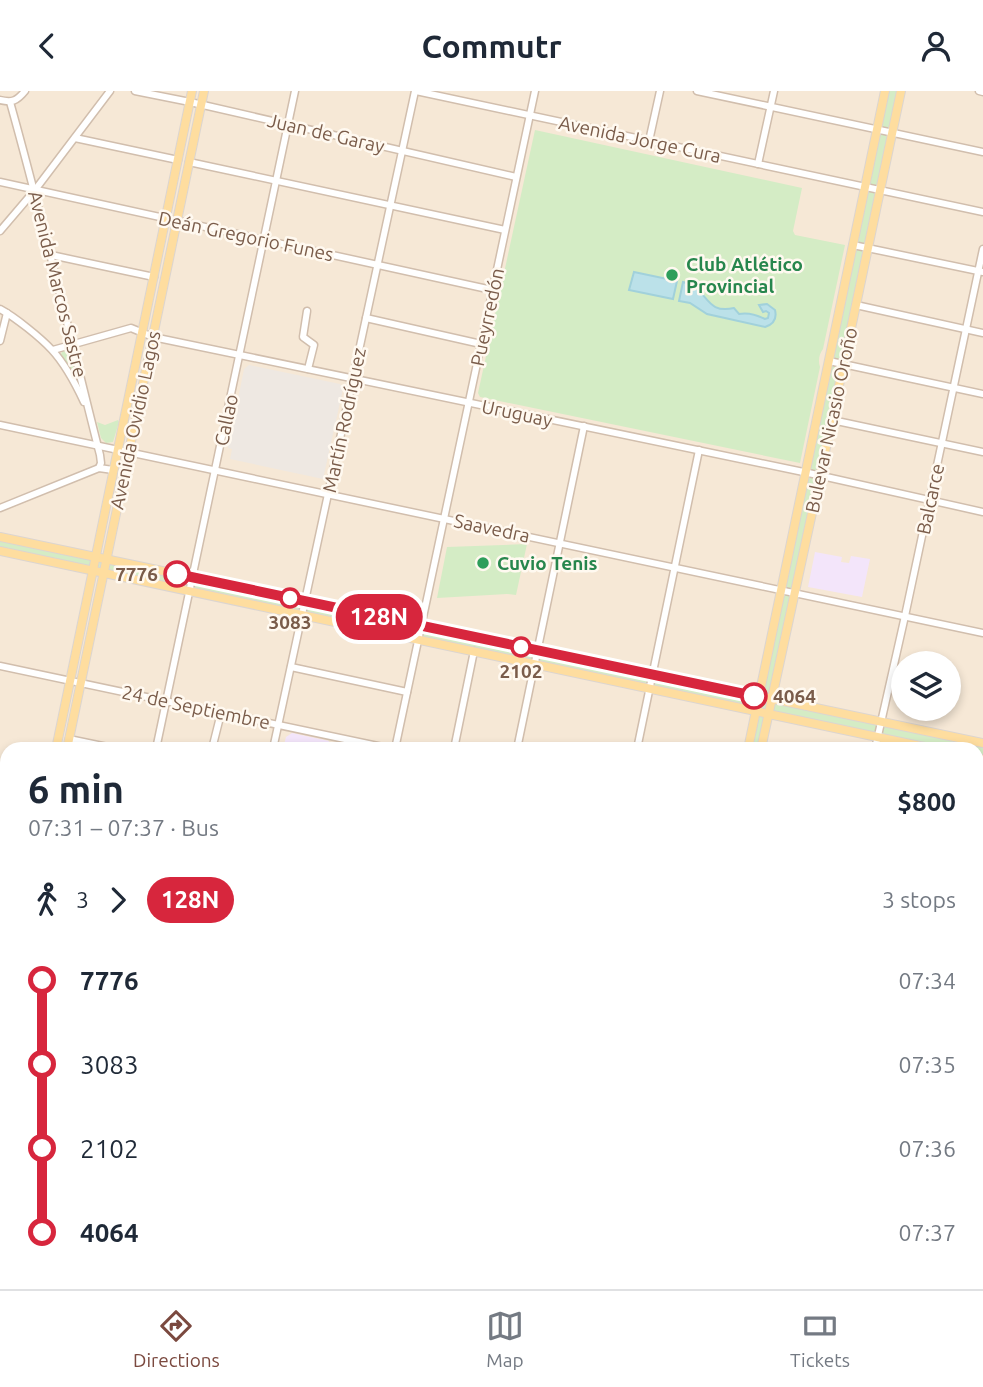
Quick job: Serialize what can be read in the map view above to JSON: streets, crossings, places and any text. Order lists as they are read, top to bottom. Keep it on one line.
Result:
{"streets":{"main road":["Avenida Ovidio Lagos","Bulevar Nicasio Oroño"],"street":["Juan de Garay","Avenida Jorge Cura","Deán Gregorio Funes","Avenida Marcos Sastre","Pueyrredón","Uruguay","Callao","Martín Rodríguez","Balcarce","Saavedra","24 de Septiembre"]},"crossings":[["Juan de Garay","Pueyrredón"],["Juan de Garay","Avenida Ovidio Lagos"],["Juan de Garay","Callao"],["Juan de Garay","Martín Rodríguez"],["Avenida Jorge Cura","Pueyrredón"],["Avenida Jorge Cura","Martín Rodríguez"],["Avenida Jorge Cura","Bulevar Nicasio Oroño"],["Deán Gregorio Funes","Avenida Marcos Sastre"],["Deán Gregorio Funes","Pueyrredón"],["Deán Gregorio Funes","Avenida Ovidio Lagos"],["Deán Gregorio Funes","Callao"],["Deán Gregorio Funes","Martín Rodríguez"],["Avenida Marcos Sastre","Uruguay"],["Avenida Marcos Sastre","Saavedra"],["Pueyrredón","Uruguay"],["Pueyrredón","Saavedra"],["Uruguay","Avenida Ovidio Lagos"],["Uruguay","Callao"],["Uruguay","Martín Rodríguez"],["Uruguay","Bulevar Nicasio Oroño"],["Uruguay","Balcarce"],["Avenida Ovidio Lagos","Saavedra"],["Avenida Ovidio Lagos","24 de Septiembre"],["Callao","Saavedra"],["Callao","24 de Septiembre"],["Martín Rodríguez","Saavedra"],["Martín Rodríguez","24 de Septiembre"],["Bulevar Nicasio Oroño","Saavedra"],["Balcarce","Saavedra"]],"places":["Club Atlético Provincial","Cuvio Tenis","7776","3083","2102","4064"],"lines":["bus line 128N"],"page":{"header":"Commutr","on_map":"128N","heading":["6 min","07:31 – 07:37 · Bus","$800"],"legs":["3","128N","3 stops"],"list":[{"name":"7776","value":"07:34"},{"name":"3083","value":"07:35"},{"name":"2102","value":"07:36"},{"name":"4064","value":"07:37"}],"tabs":["Directions","Map","Tickets"]}}
